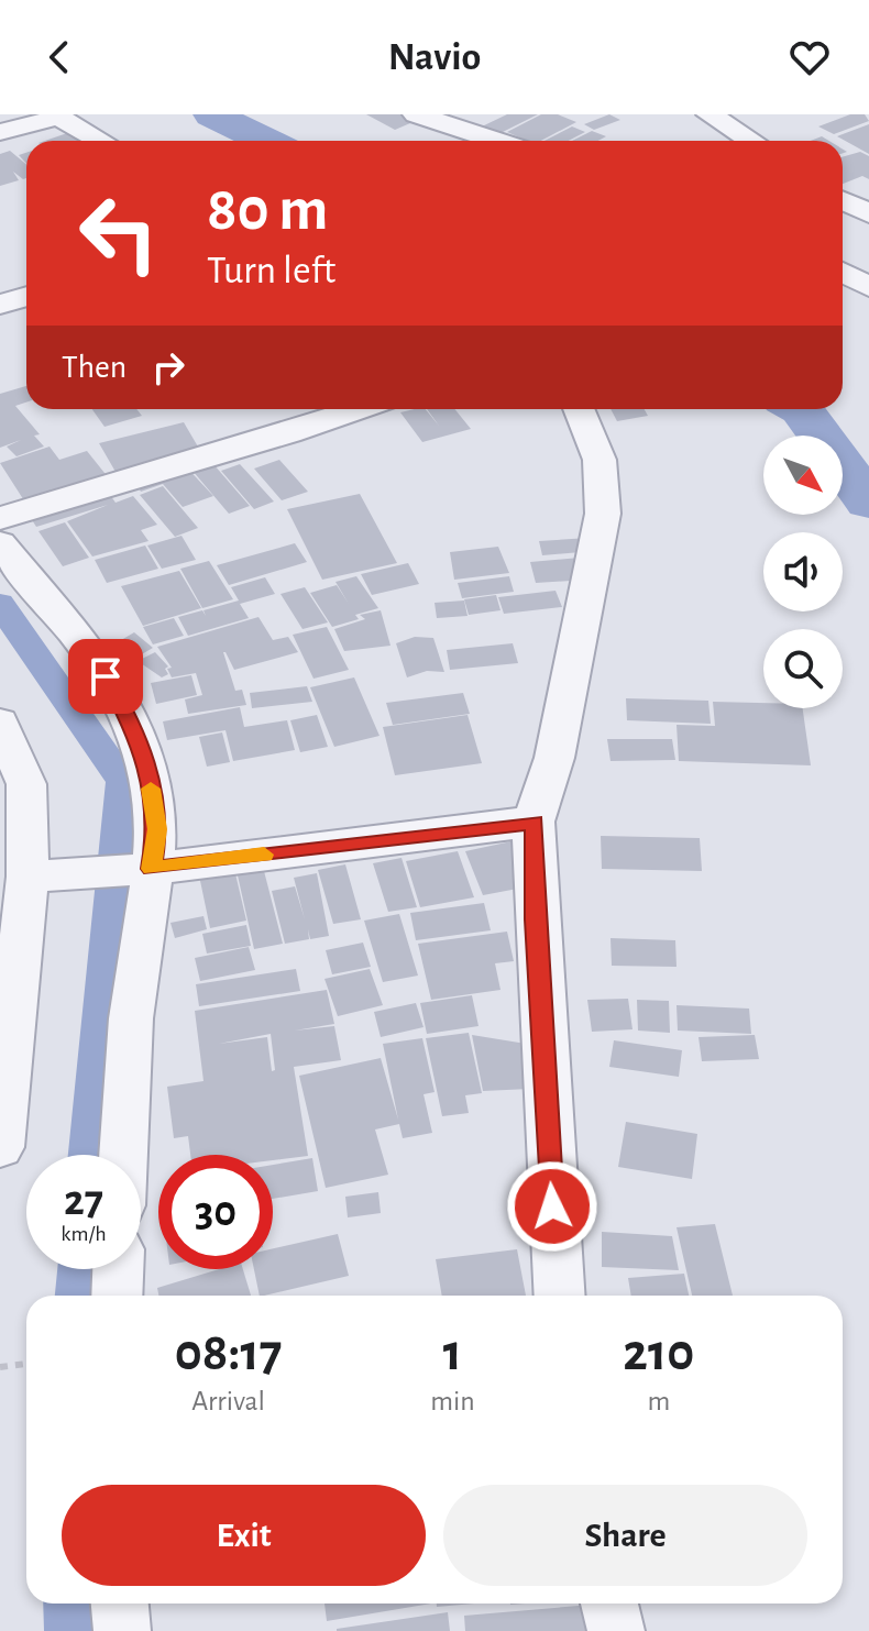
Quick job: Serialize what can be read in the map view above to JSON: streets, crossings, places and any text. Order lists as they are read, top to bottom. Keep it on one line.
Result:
{"north":"bottom right","page":{"header":"Navio","turn":["80 m","Turn left"],"then":"Then","speed":"27 km/h","limit":"30","eta":["08:17","Arrival","1","min","210","m"],"buttons":["Exit","Share"]}}
